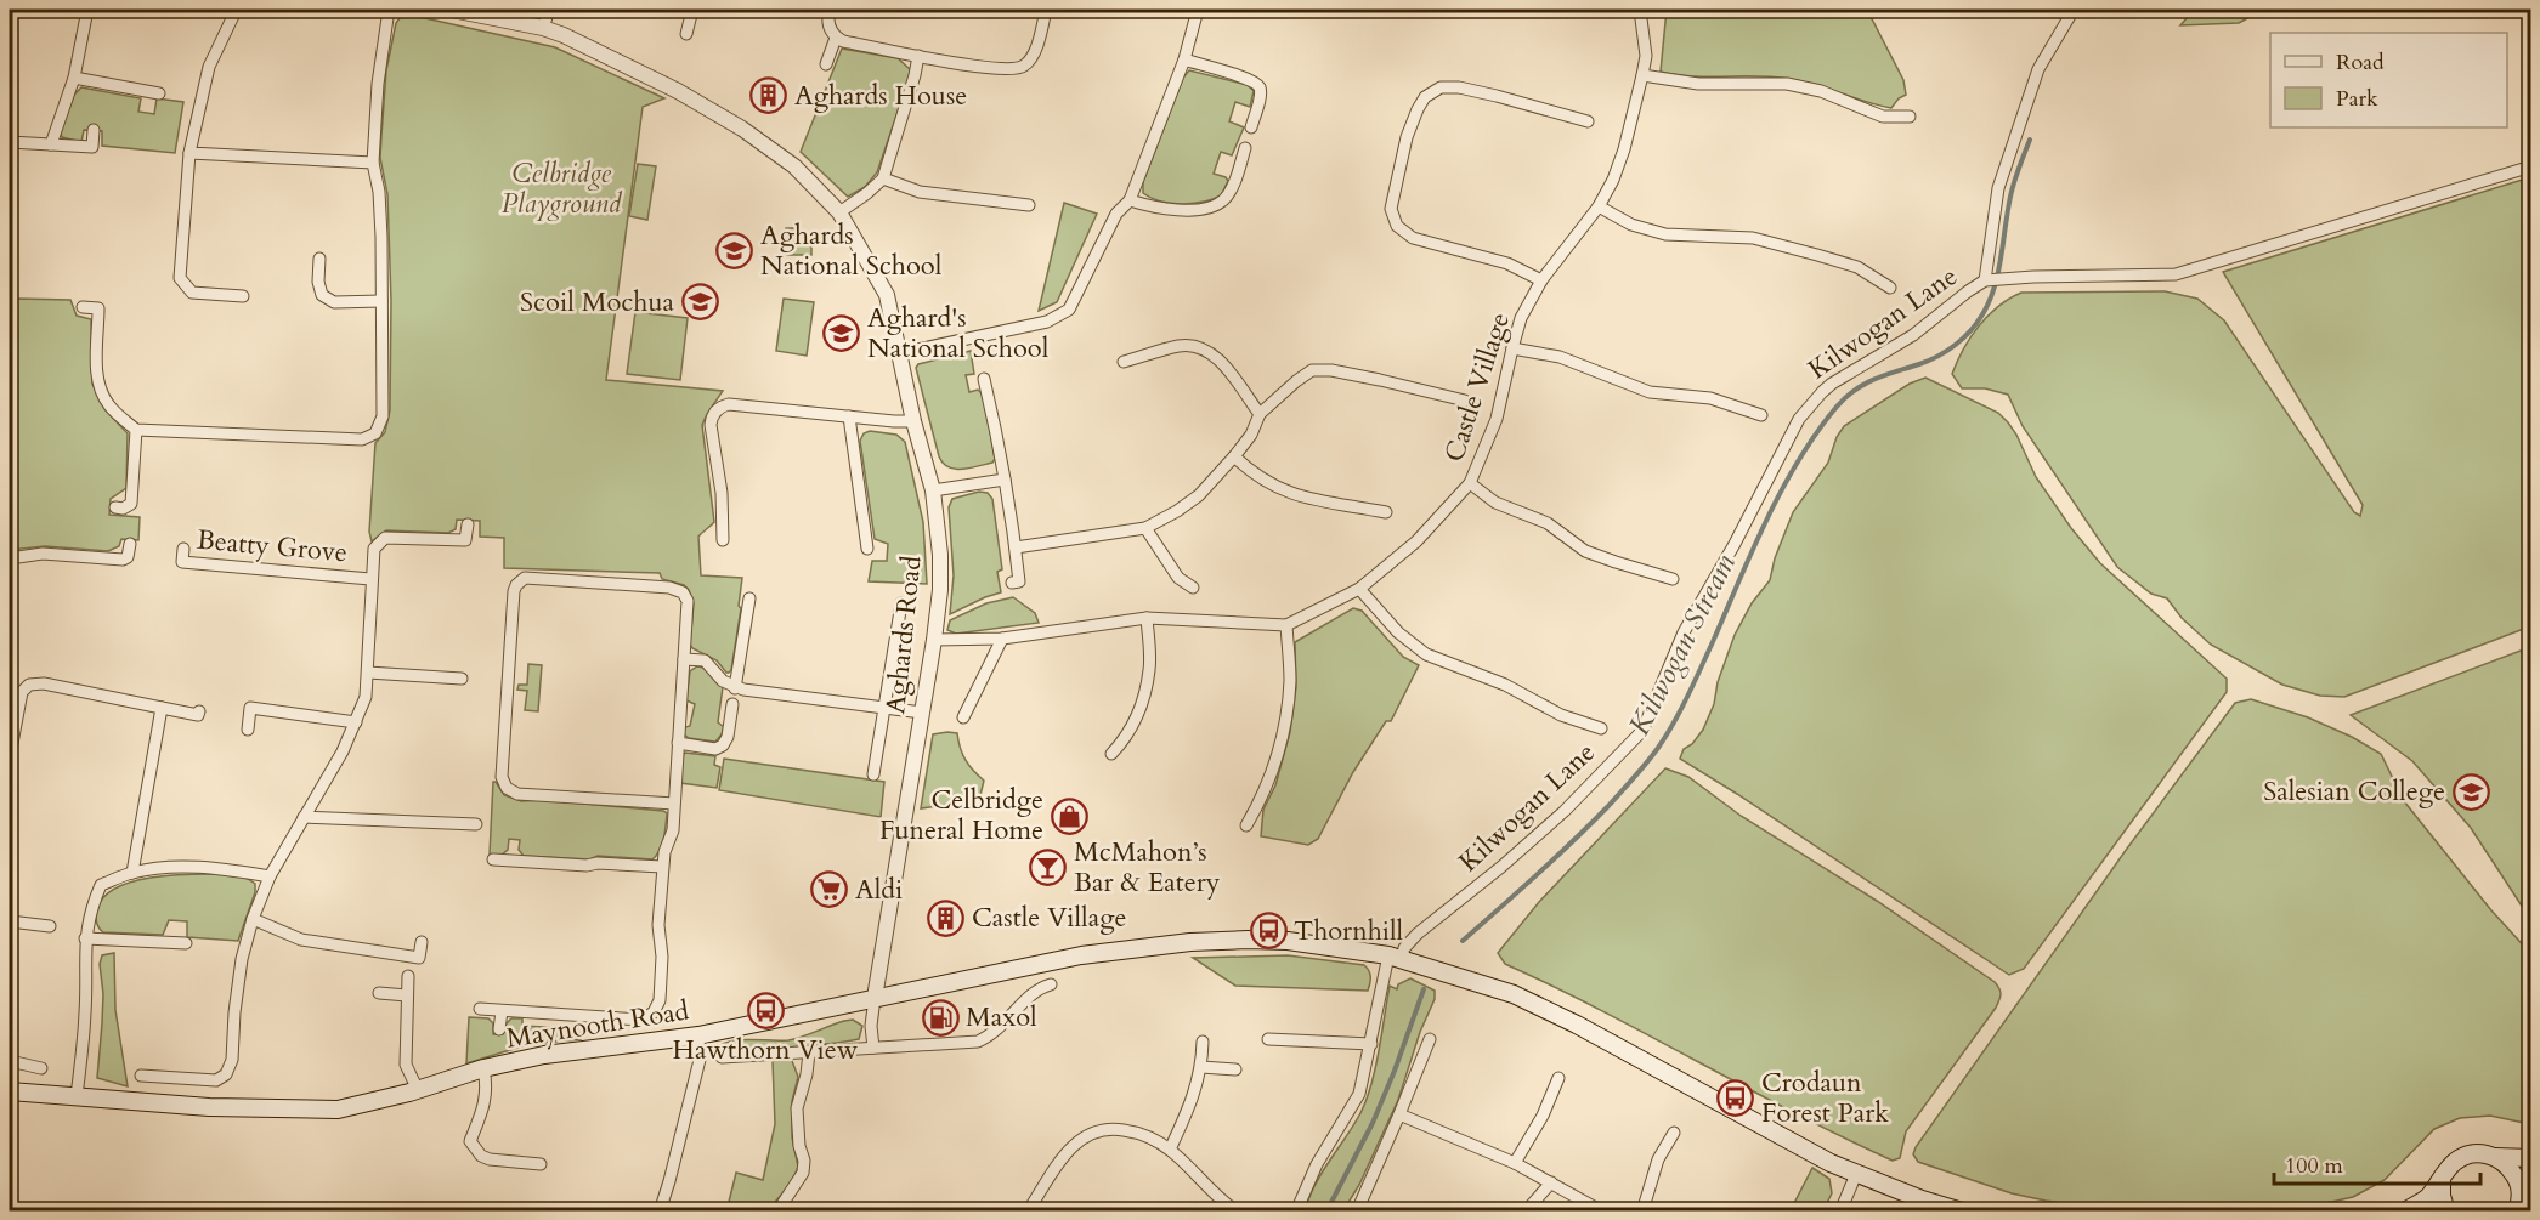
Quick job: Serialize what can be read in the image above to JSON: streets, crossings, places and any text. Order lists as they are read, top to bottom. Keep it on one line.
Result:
{"streets":{"main road":["Maynooth Road"],"street":["Kilwogan Lane","Castle Village","Beatty Grove","Aghards Road"]},"crossings":[["Kilwogan Lane","Maynooth Road"],["Castle Village","Aghards Road"],["Aghards Road","Maynooth Road"]],"water":["Kilwogan Stream"],"parks":["Celbridge Playground"],"places":{"building":["Aghards House","Castle Village"],"school or university":["Aghards National School","Scoil Mochua","Aghard's National School","Salesian College"],"shop":["Celbridge Funeral Home"],"bar":["McMahon’s Bar & Eatery"],"supermarket":["Aldi"],"bus stop":["Thornhill","Hawthorn View","Crodaun Forest Park"],"fuel station":["Maxol"]},"legend":["Road","Park"],"scale_bar":"100 m"}
